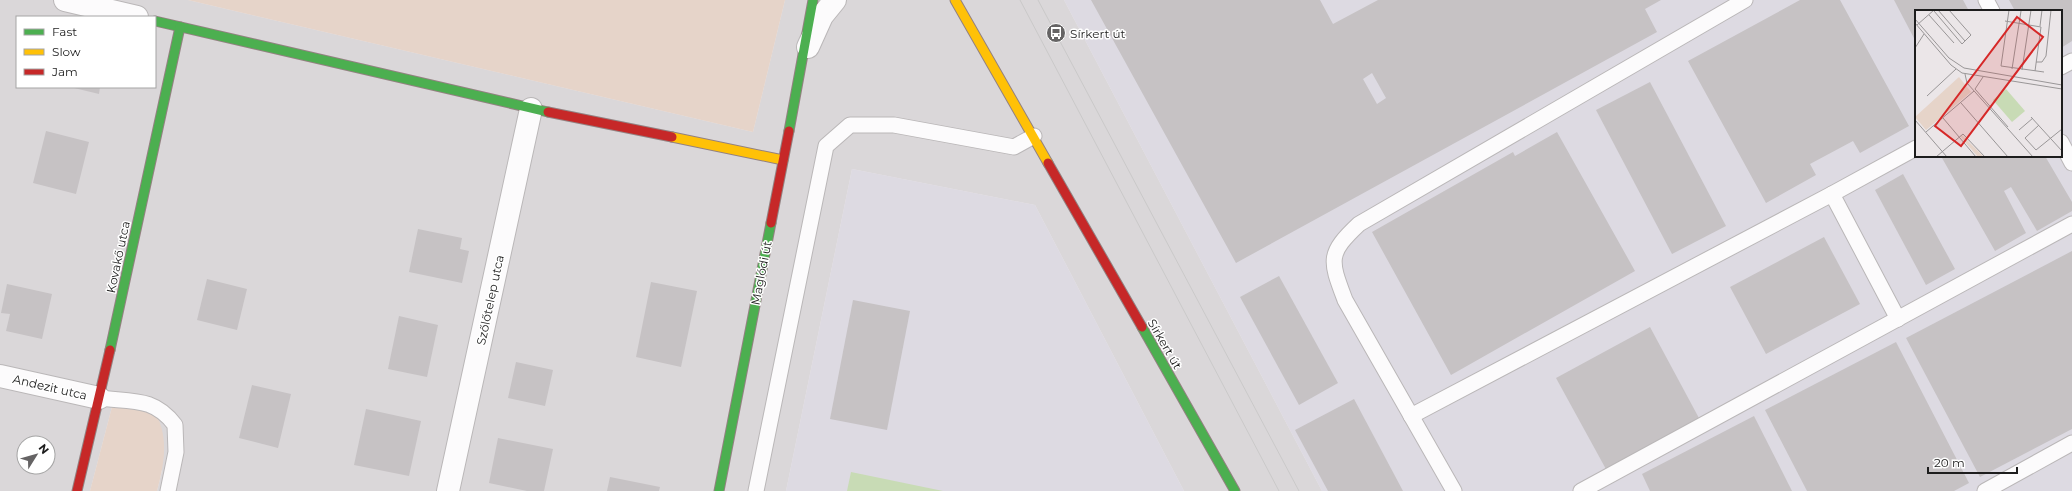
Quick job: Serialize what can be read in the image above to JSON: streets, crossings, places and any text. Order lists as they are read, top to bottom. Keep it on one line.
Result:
{"streets":{"street":["Kovakő utca","Maglódi út","Szőlőtelep utca","Sírkert út","Andezit utca"]},"crossings":[["Kovakő utca","Andezit utca"]],"places":{"bus stop":["Sírkert út"]},"legend":["Fast","Slow","Jam"],"scale_bar":"20 m","north":"top right"}
